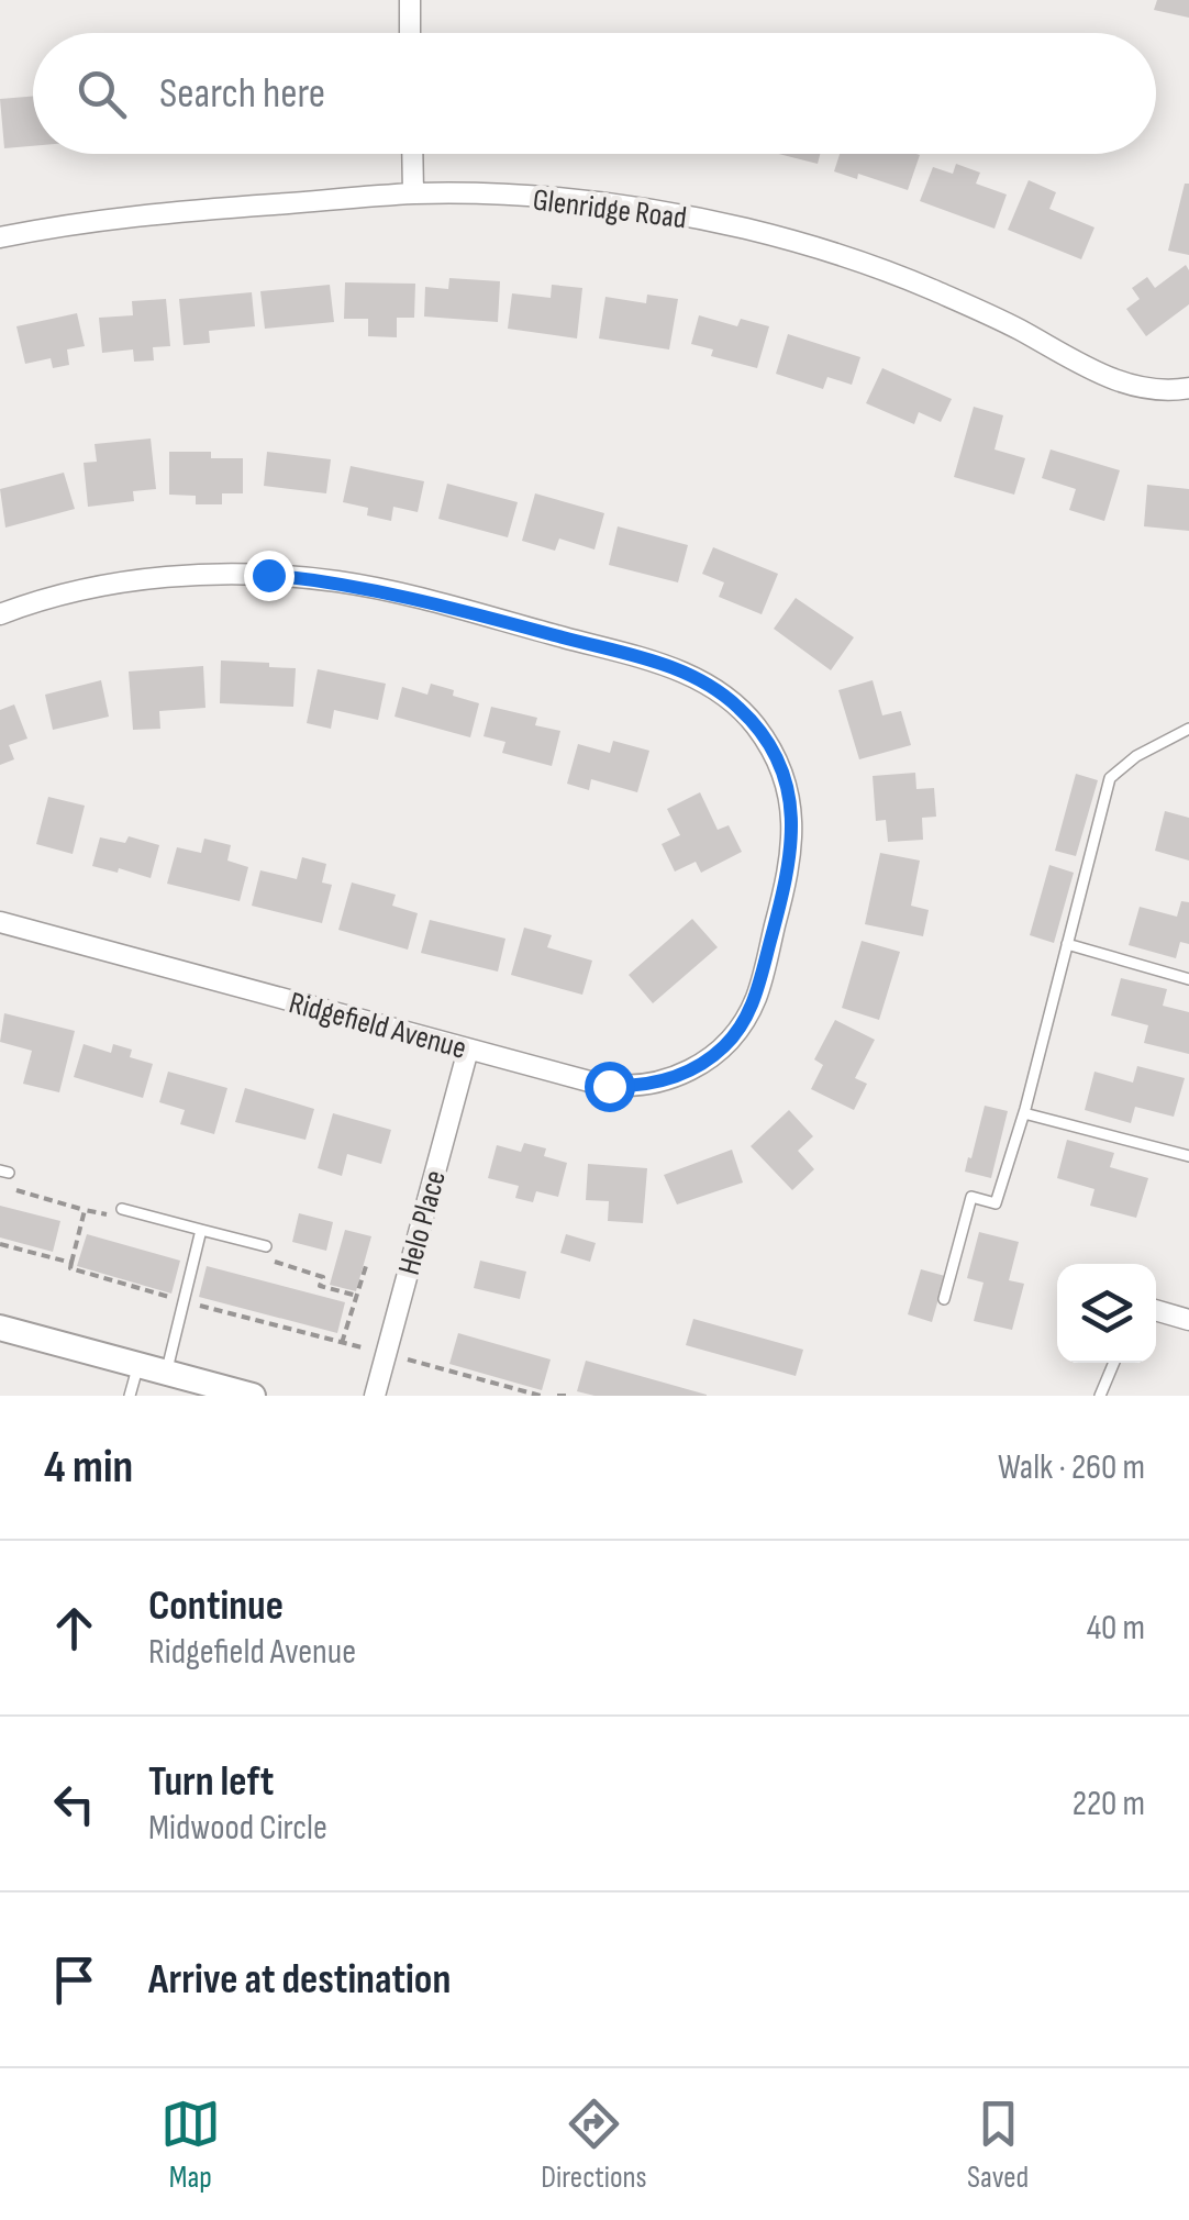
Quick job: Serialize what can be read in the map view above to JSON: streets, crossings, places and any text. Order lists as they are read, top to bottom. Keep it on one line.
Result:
{"streets":{"street":["Glenridge Road","Ridgefield Avenue","Helo Place"]},"crossings":[["Ridgefield Avenue","Helo Place"]],"page":{"search":"Search here","heading":["4 min","Walk · 260 m"],"list":[["Continue","Ridgefield Avenue","40 m"],["Turn left","Midwood Circle","220 m"],"Arrive at destination"],"nav":["Map","Directions","Saved"]}}
